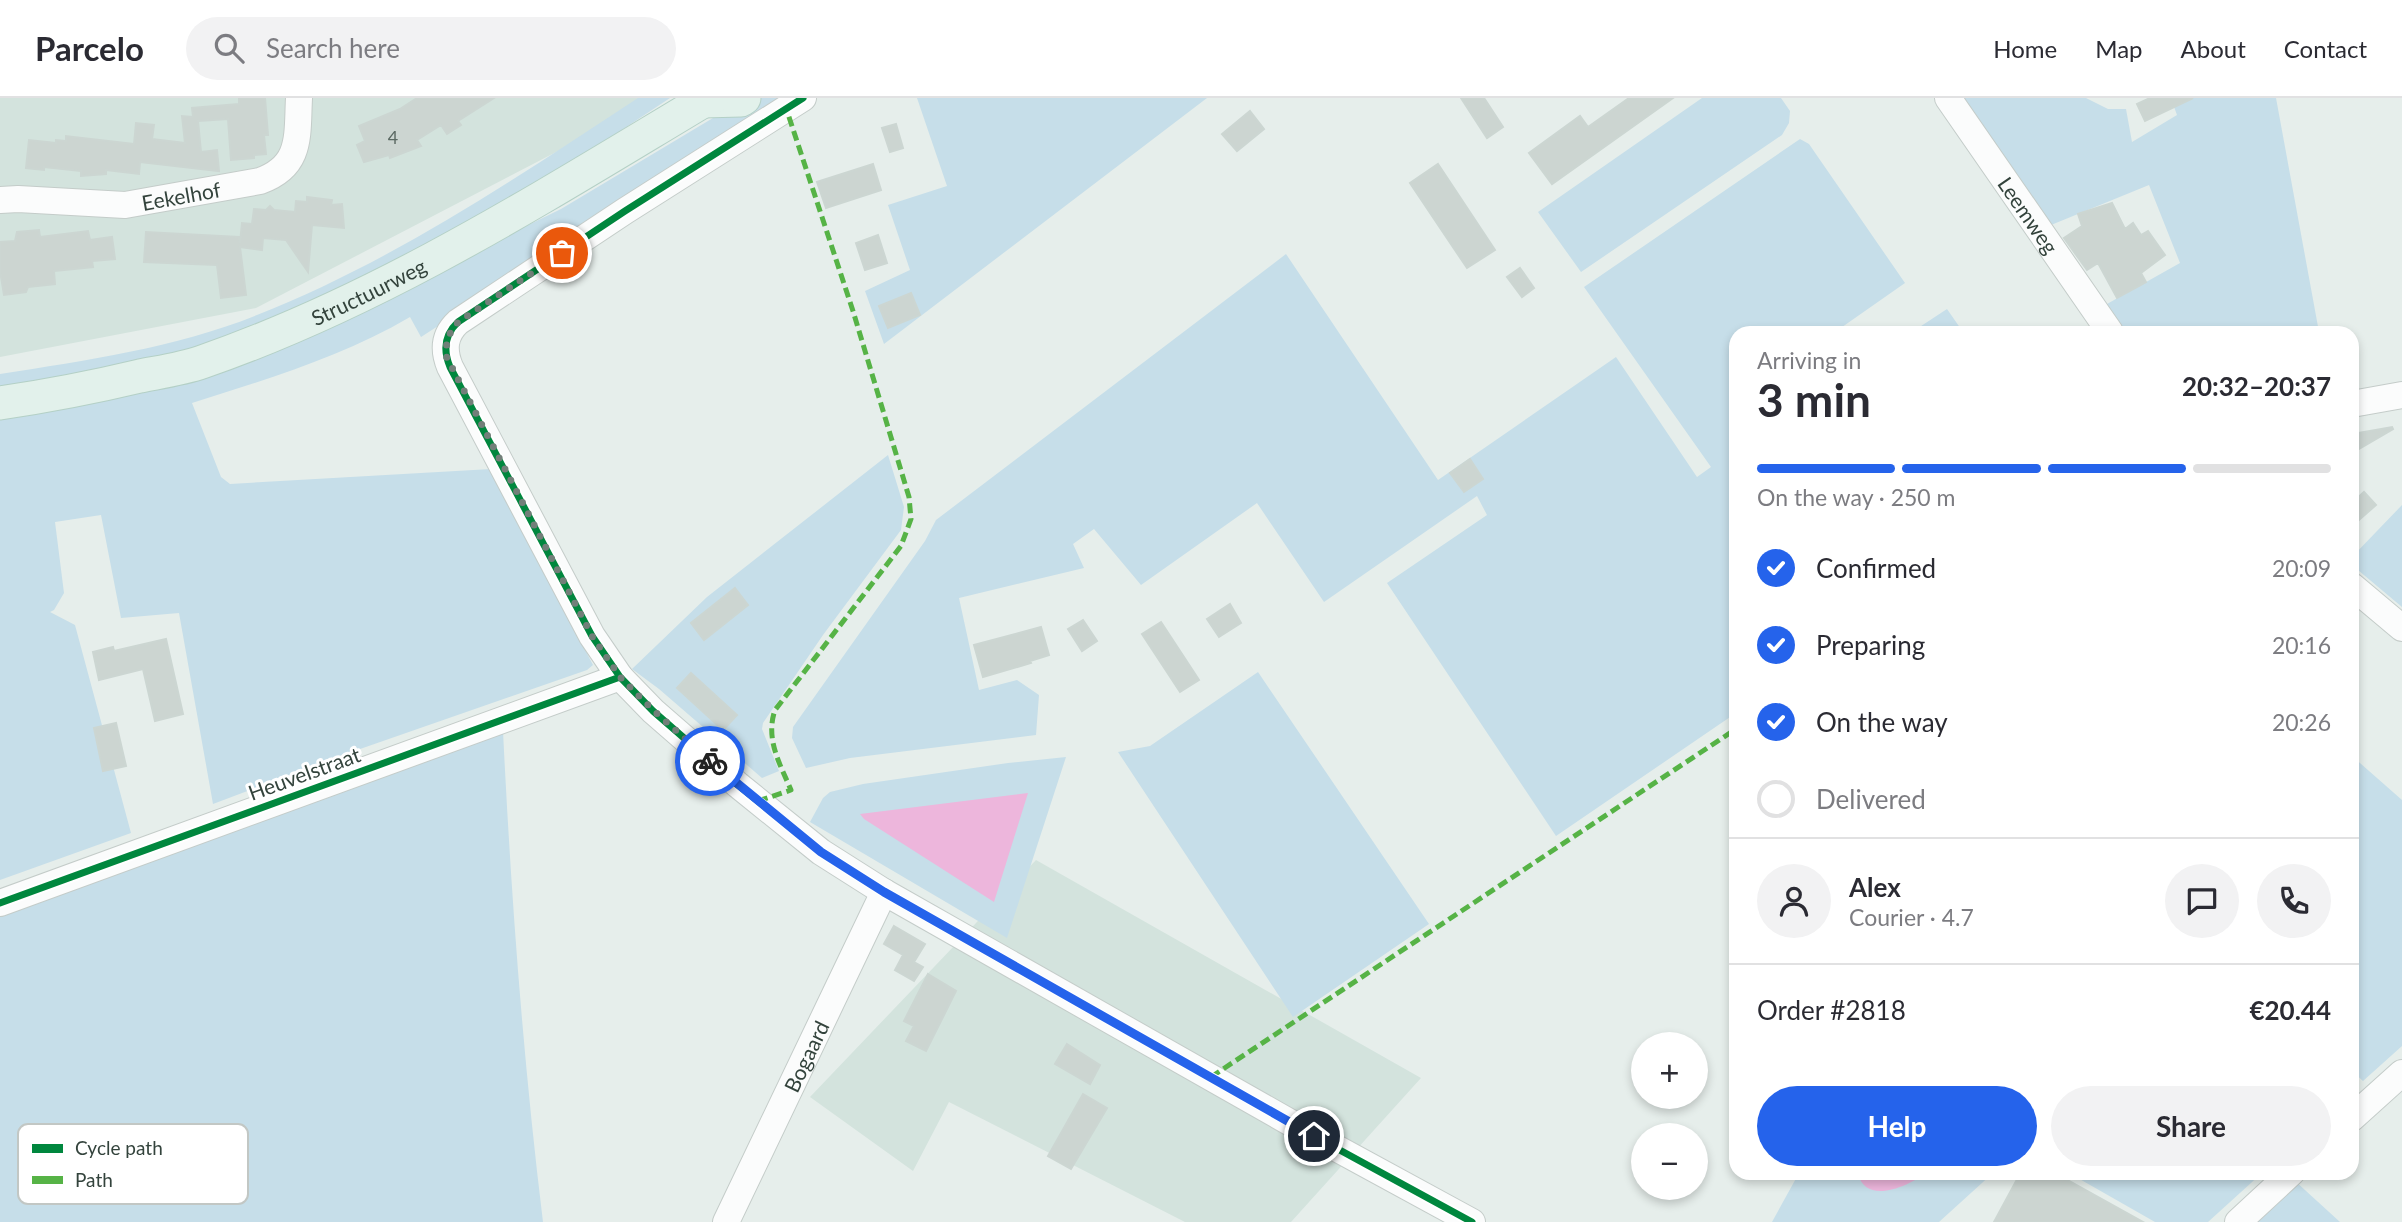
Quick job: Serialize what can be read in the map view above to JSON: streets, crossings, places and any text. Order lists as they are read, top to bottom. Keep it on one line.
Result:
{"streets":{"main road":["Structuurweg"],"street":["Eekelhof","Leemweg","Heuvelstraat","Bogaard"]},"house_numbers":["4"],"legend":["Cycle path","Path"],"page":{"header":"Parcelo","search":"Search here","nav":["Home","Map","About","Contact"],"heading":["3 min","Arriving in","20:32–20:37"],"panel":["Alex","Courier · 4.7","Order #2818","€20.44"],"bar":"On the way · 250 m","list":[["Confirmed","20:09"],["Preparing","20:16"],["On the way","20:26"],"Delivered"],"map_buttons":["+","−"],"buttons":["Help","Share"]}}
